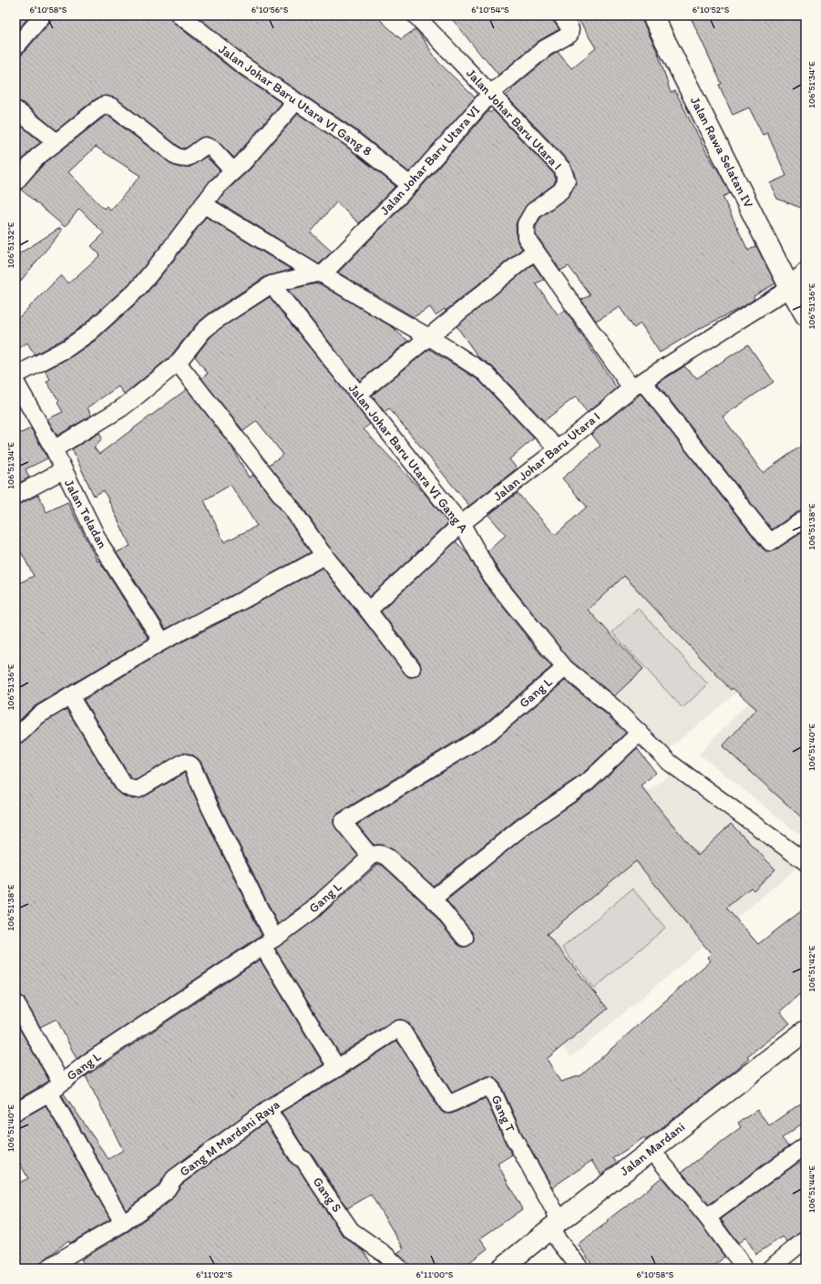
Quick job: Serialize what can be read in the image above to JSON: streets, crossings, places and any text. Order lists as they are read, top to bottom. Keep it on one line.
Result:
{"streets":{"street":["Jalan Johar Baru Utara VI Gang 8","Jalan Johar Baru Utara I","Jalan Rawa Selatan IV","Jalan Johar Baru Utara VI","Jalan Johar Baru Utara VI Gang A","Jalan Teladan","Gang L","Gang T","Gang M Mardani Raya","Jalan Mardani","Gang S"]},"crossings":[["Jalan Johar Baru Utara VI Gang 8","Jalan Johar Baru Utara VI"],["Jalan Johar Baru Utara I","Jalan Rawa Selatan IV"],["Jalan Johar Baru Utara I","Jalan Johar Baru Utara VI"],["Jalan Johar Baru Utara I","Jalan Johar Baru Utara VI Gang A"],["Jalan Johar Baru Utara VI Gang A","Gang L"],["Gang T","Gang M Mardani Raya"],["Gang T","Jalan Mardani"],["Gang M Mardani Raya","Gang S"]],"coordinates":["6°10'58\"S","6°10'56\"S","6°10'54\"S","6°10'52\"S","106°51'34\"E","106°51'32\"E","106°51'36\"E","106°51'38\"E","106°51'40\"E","106°51'42\"E","106°51'44\"E","6°11'02\"S","6°11'00\"S"]}
